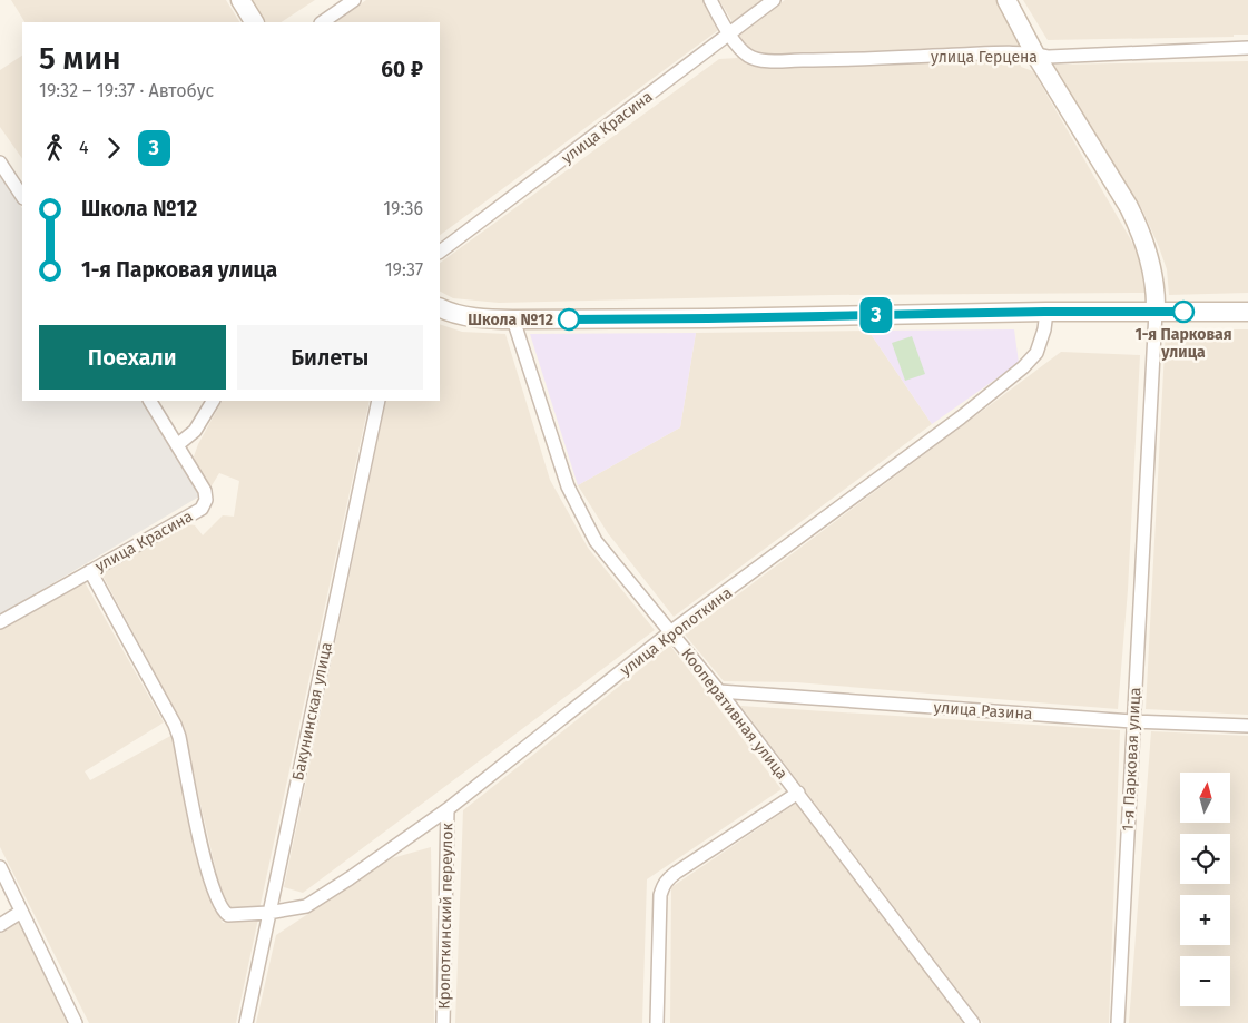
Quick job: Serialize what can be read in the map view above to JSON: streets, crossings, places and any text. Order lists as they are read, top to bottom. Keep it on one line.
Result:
{"streets":{"street":["улица Герцена","улица Красина","улица Кропоткина","улица Разина","Бакунинская улица","Кооперативная улица","1-я Парковая улица","Кропоткинский переулок"]},"crossings":[["улица Герцена","улица Красина"],["улица Герцена","1-я Парковая улица"],["улица Красина","улица Кропоткина"],["улица Кропоткина","Бакунинская улица"],["улица Кропоткина","Кооперативная улица"],["улица Кропоткина","Кропоткинский переулок"],["улица Разина","Кооперативная улица"],["улица Разина","1-я Парковая улица"]],"places":["1-я Парковая улица","Школа №12"],"lines":["bus line 3"],"north":"top","page":{"on_map":"3","heading":["5 мин","19:32 – 19:37 · Автобус","60 ₽"],"legs":["4","3"],"list":[{"name":"Школа №12","value":"19:36"},{"name":"1-я Парковая улица","value":"19:37"}],"buttons":["Поехали","Билеты"],"map_buttons":["+","−"]}}
